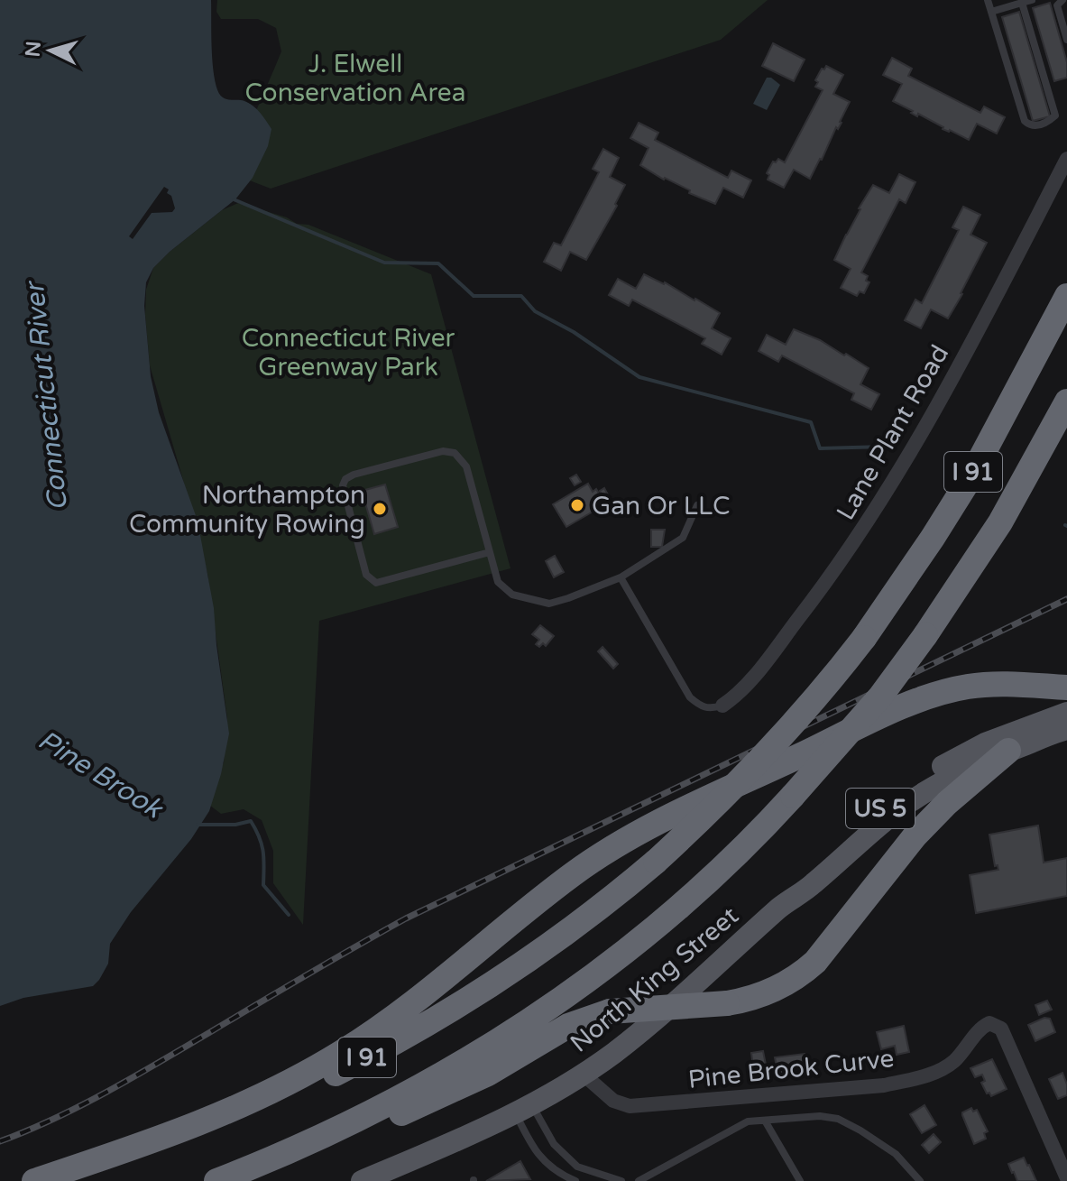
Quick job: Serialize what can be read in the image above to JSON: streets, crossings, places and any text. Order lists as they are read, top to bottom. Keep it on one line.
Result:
{"streets":{"highway":["I 91"],"main road":["US 5","North King Street"],"street":["Lane Plant Road","Pine Brook Curve"]},"crossings":[["North King Street","Pine Brook Curve"]],"water":["Connecticut River","Pine Brook"],"parks":["J. Elwell Conservation Area","Connecticut River Greenway Park"],"places":["Gan Or LLC","Northampton Community Rowing"],"north":"left"}
